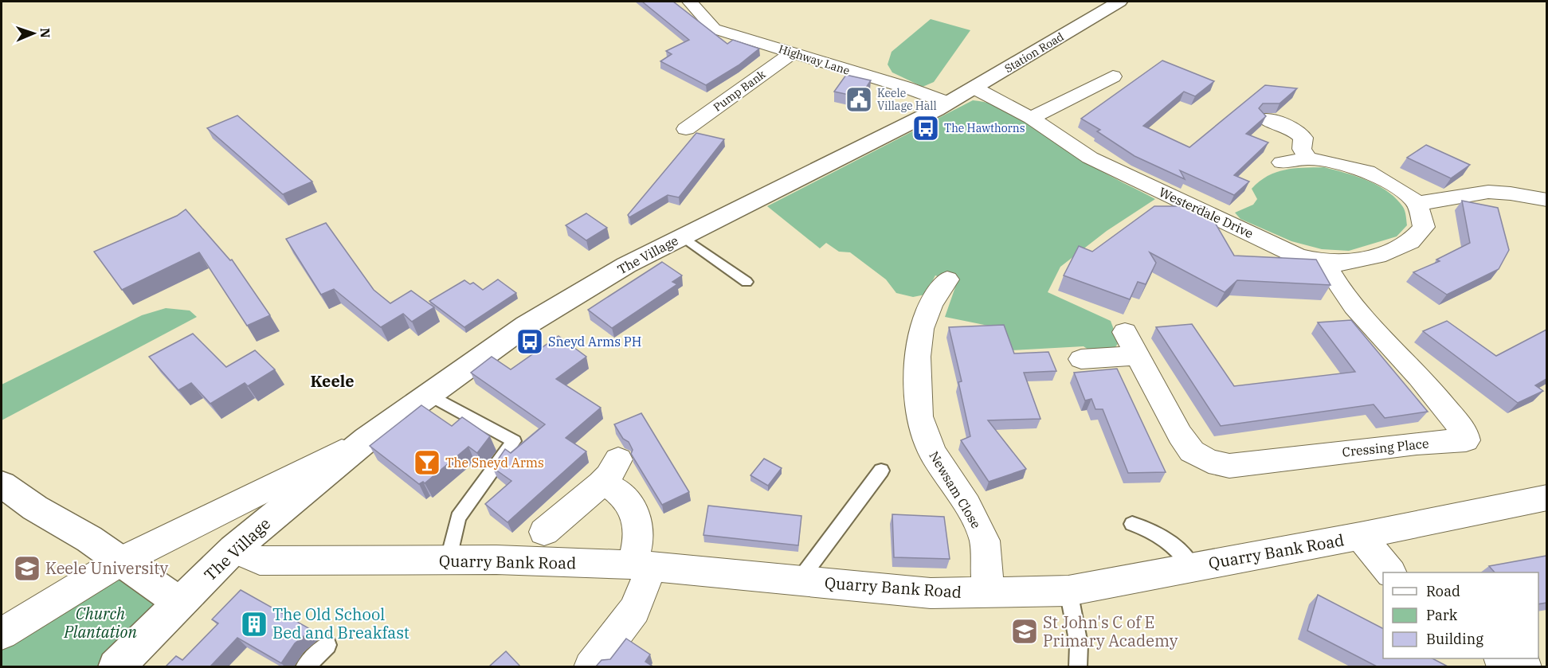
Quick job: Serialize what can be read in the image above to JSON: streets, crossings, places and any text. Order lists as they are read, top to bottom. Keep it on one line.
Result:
{"streets":{"street":["Station Road","Highway Lane","Pump Bank","Westerdale Drive","The Village","Cressing Place","Newsam Close","Quarry Bank Road"]},"crossings":[["Station Road","Highway Lane"],["Station Road","Westerdale Drive"],["Station Road","The Village"],["Highway Lane","Pump Bank"],["Highway Lane","The Village"],["Westerdale Drive","Cressing Place"],["The Village","Quarry Bank Road"],["Newsam Close","Quarry Bank Road"]],"districts":["Keele"],"parks":["Church Plantation"],"places":{"public building":["Keele Village Hall"],"bus stop":["The Hawthorns","Sneyd Arms PH"],"bar":["The Sneyd Arms"],"school or university":["Keele University","St John's C of E Primary Academy"],"building":["The Old School Bed and Breakfast"]},"legend":["Road","Park","Building"],"north":"right"}
